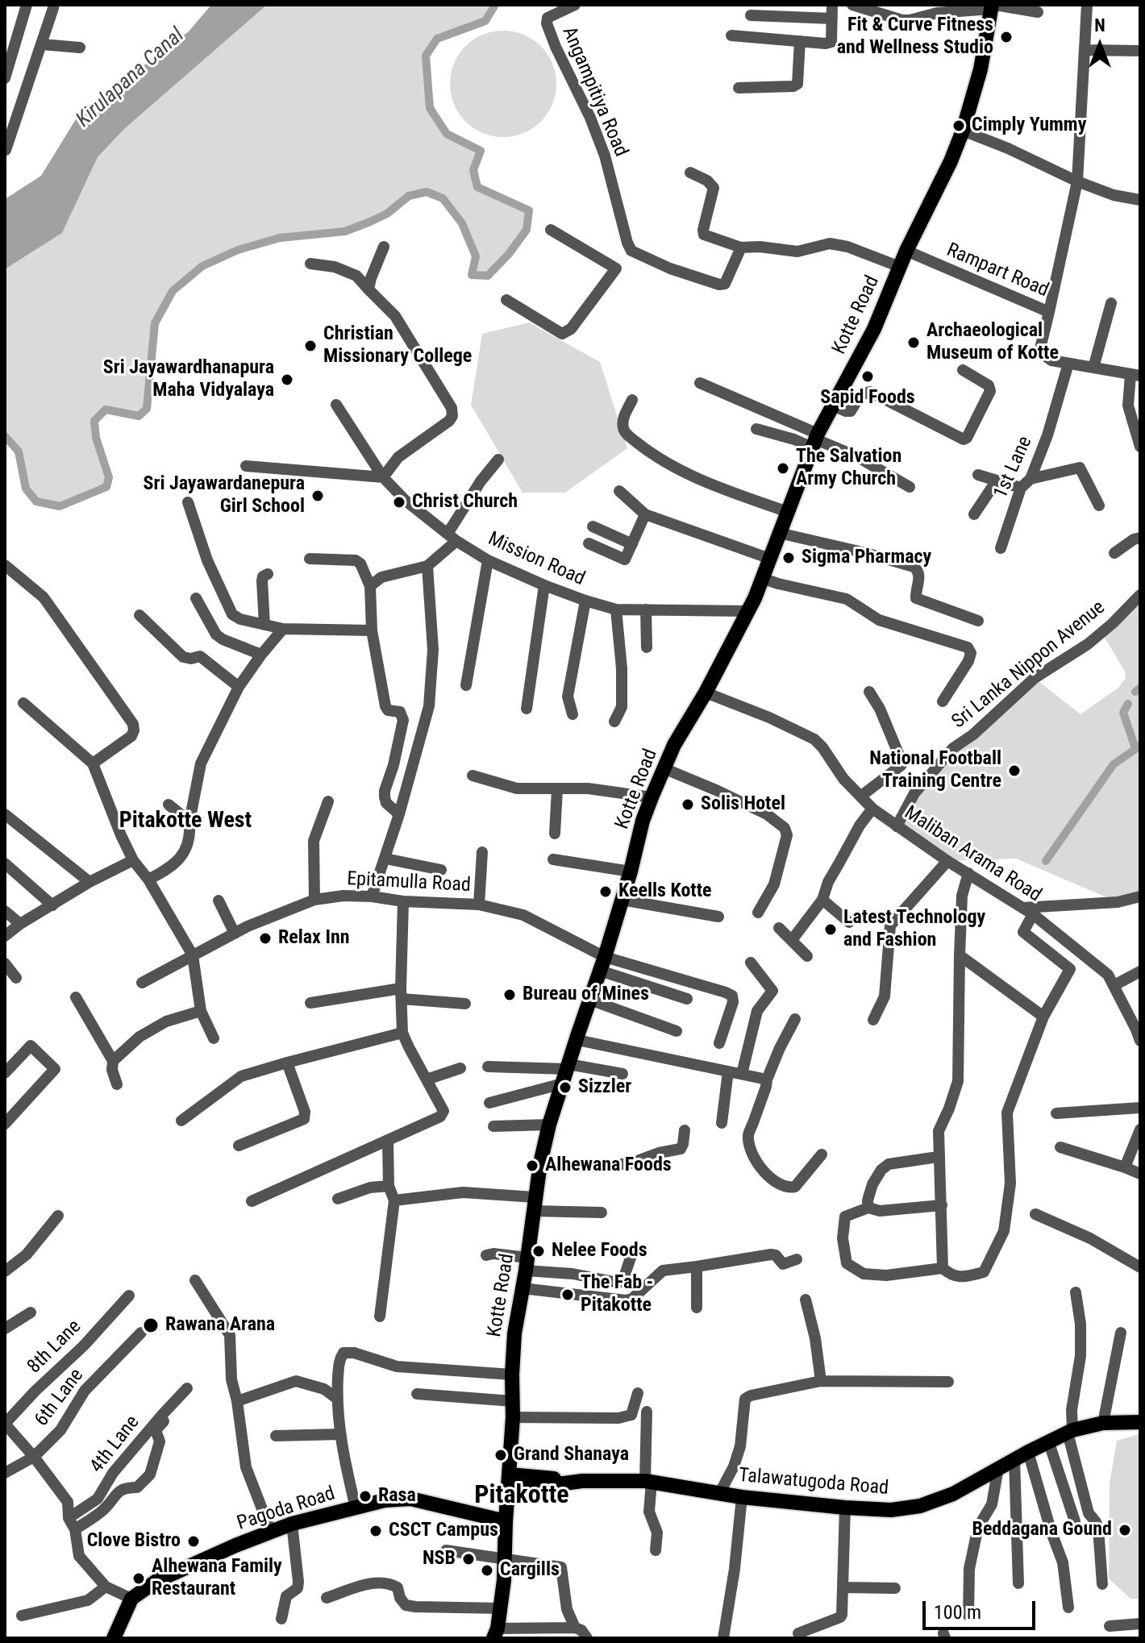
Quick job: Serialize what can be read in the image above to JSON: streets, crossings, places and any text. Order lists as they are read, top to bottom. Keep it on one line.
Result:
{"streets":{"main road":["Kotte Road","Talawatugoda Road","Pagoda Road"],"street":["Angampitiya Road","Rampart Road","1st Lane","Mission Road","Sri Lanka Nippon Avenue","Maliban Arama Road","Epitamulla Road","8th Lane","6th Lane","4th Lane"]},"crossings":[["Rampart Road","Kotte Road"],["Rampart Road","1st Lane"],["Kotte Road","Mission Road"],["Kotte Road","Maliban Arama Road"],["Kotte Road","Epitamulla Road"],["Kotte Road","Talawatugoda Road"],["Kotte Road","Pagoda Road"],["Sri Lanka Nippon Avenue","Maliban Arama Road"]],"districts":["Pitakotte West","Pitakotte"],"water":["Kirulapana Canal"],"places":["Fit & Curve Fitness and Wellness Studio","Cimply Yummy","Archaeological Museum of Kotte","Christian Missionary College","Sapid Foods","Sri Jayawardhanapura Maha Vidyalaya","The Salvation Army Church","Sri Jayawardanepura Girl School","Christ Church","Sigma Pharmacy","National Football Training Centre","Solis Hotel","Keells Kotte","Latest Technology and Fashion","Relax Inn","Bureau of Mines","Sizzler","Alhewana Foods","Nelee Foods","The Fab - Pitakotte","Rawana Arana","Grand Shanaya","Rasa","Beddagana Gound","CSCT Campus","Clove Bistro","NSB","Cargills","Alhewana Family Restaurant"],"scale_bar":"100 m","north":"top"}
